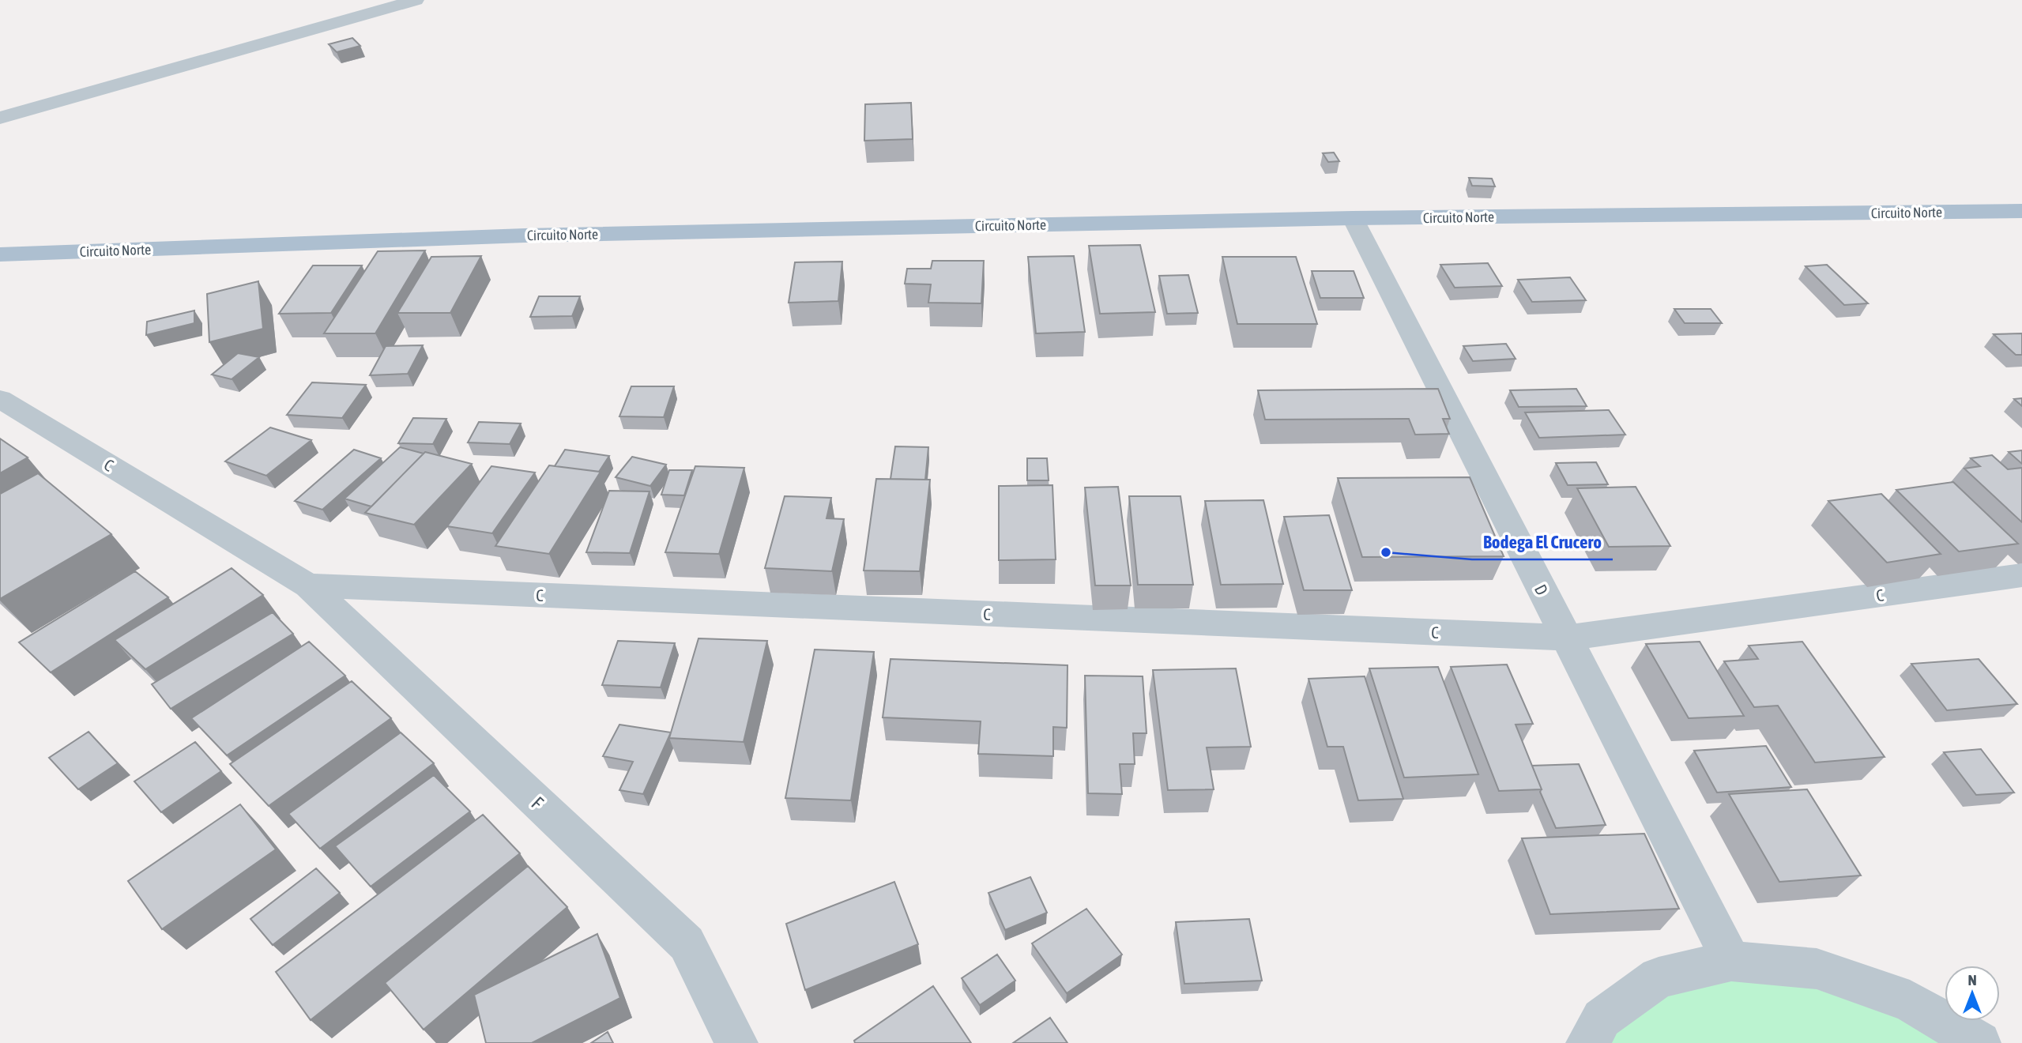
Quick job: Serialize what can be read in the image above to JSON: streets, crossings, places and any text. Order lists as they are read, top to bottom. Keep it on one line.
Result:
{"streets":{"main road":["Circuito Norte"],"street":["C","D","F"]},"crossings":[["Circuito Norte","D"],["C","D"],["C","F"]],"places":["Bodega El Crucero"],"north":"top"}
